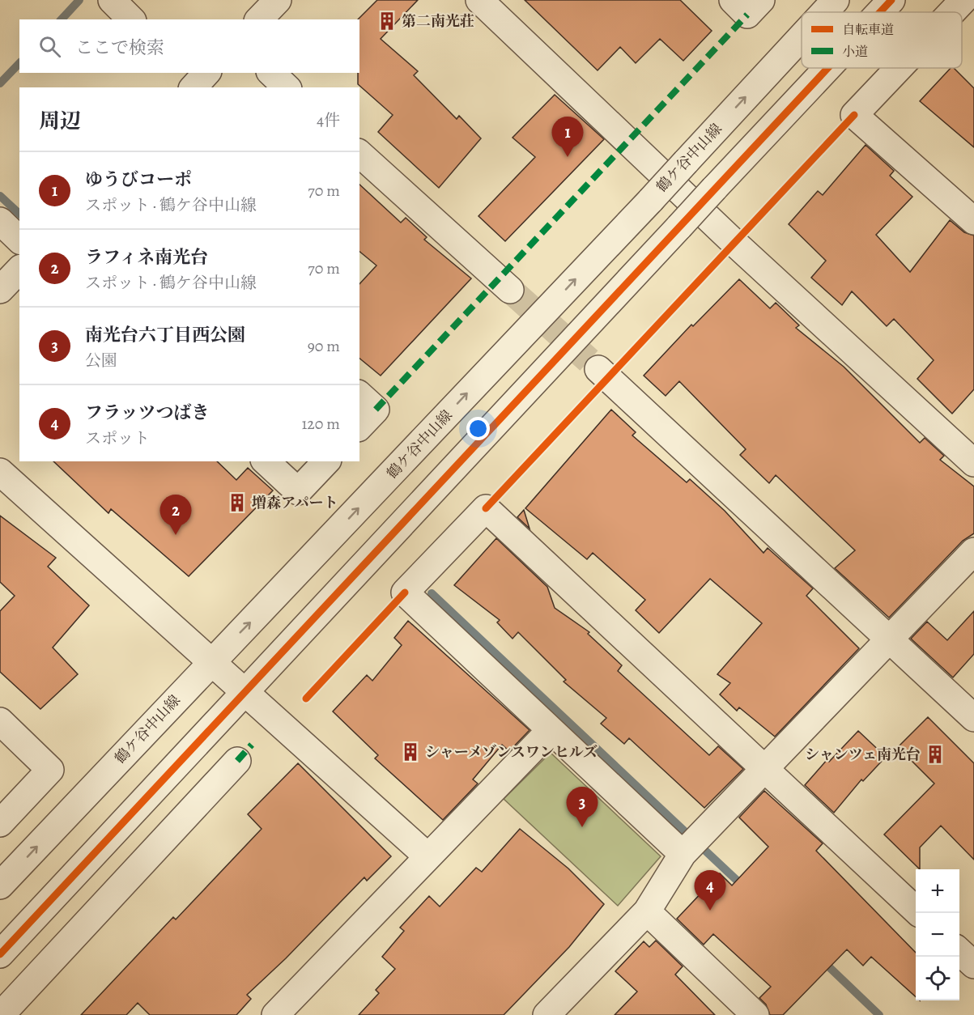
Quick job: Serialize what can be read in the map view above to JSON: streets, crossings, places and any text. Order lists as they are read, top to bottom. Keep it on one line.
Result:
{"streets":{"street":["鶴ケ谷中山線"]},"places":{"building":["第二南光荘","増森アパート","シャーメゾンスワンヒルズ","シャンツェ南光台"]},"legend":["自転車道","小道"],"page":{"search":"ここで検索","heading":["周辺","4件"],"pins":["1","2","3","4"],"list":[{"mark":"1","name":"ゆうびコーポ","note":"スポット · 鶴ケ谷中山線","value":"70 m"},{"mark":"2","name":"ラフィネ南光台","note":"スポット · 鶴ケ谷中山線","value":"70 m"},{"mark":"3","name":"南光台六丁目西公園","note":"公園","value":"90 m"},{"mark":"4","name":"フラッツつばき","note":"スポット","value":"120 m"}],"map_buttons":["+","−"]}}
